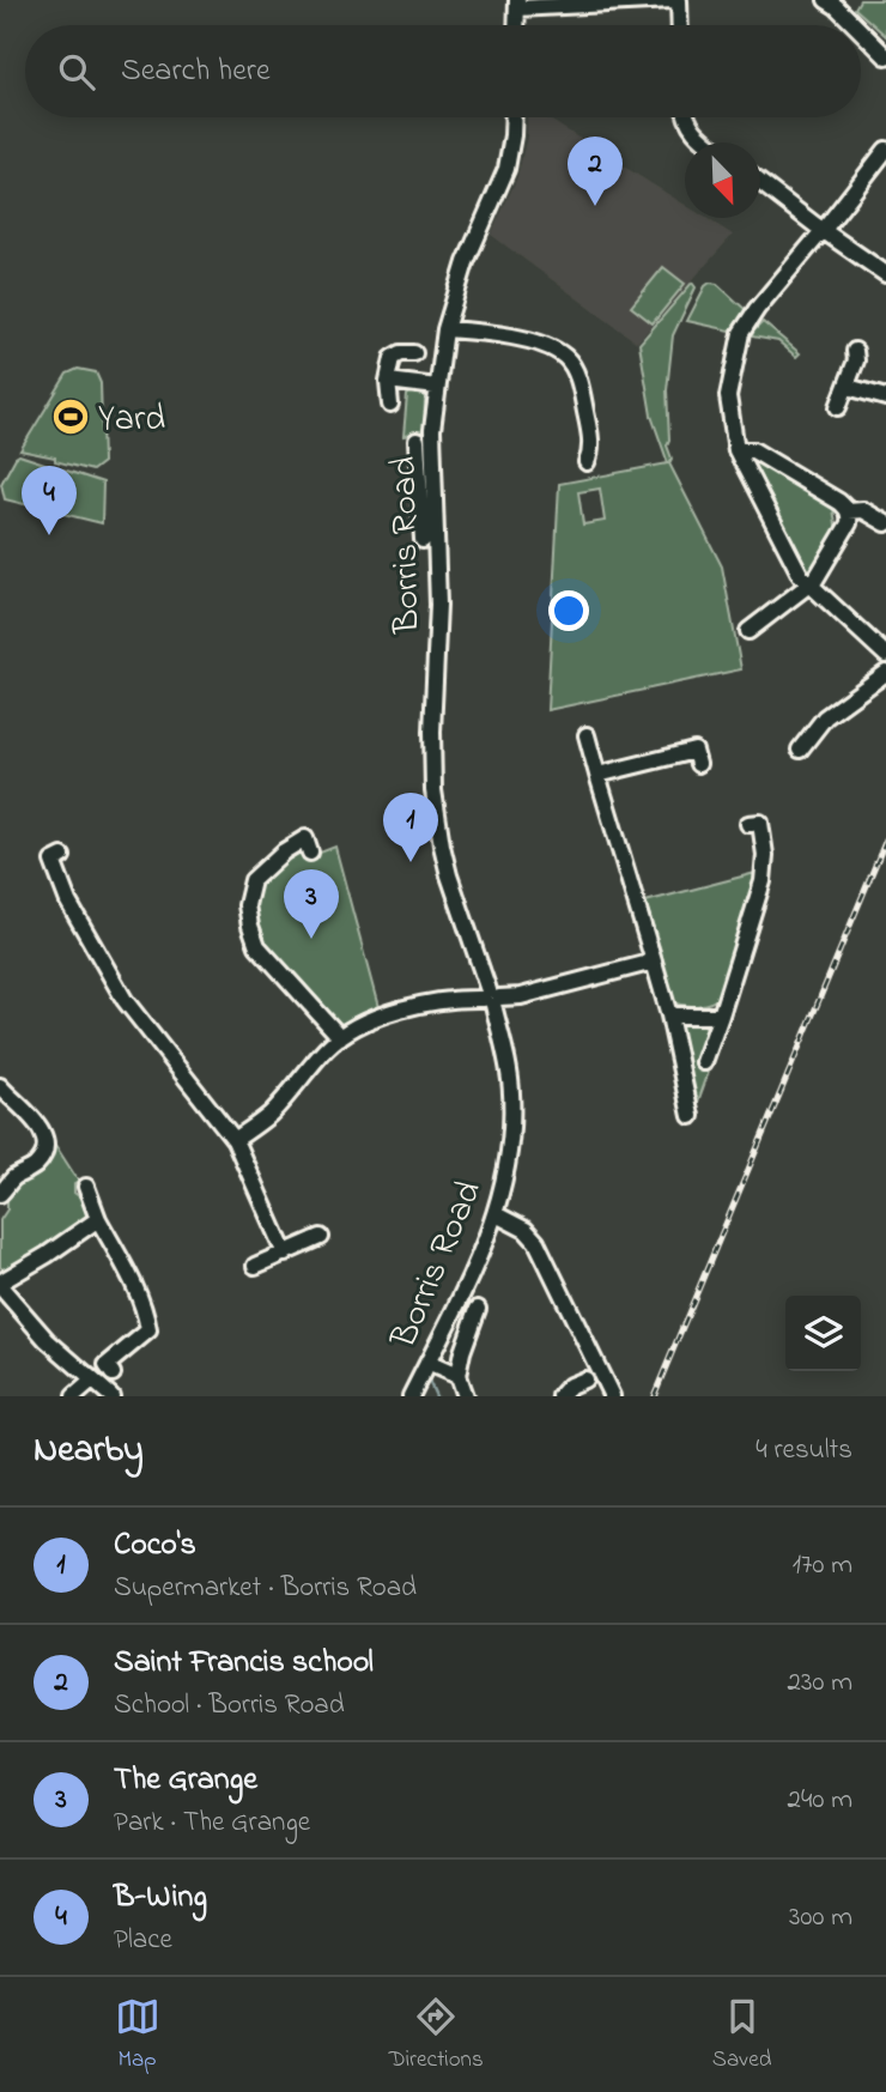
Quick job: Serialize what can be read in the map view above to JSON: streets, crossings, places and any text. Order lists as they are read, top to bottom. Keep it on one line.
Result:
{"streets":{"street":["Borris Road"]},"places":{"sports":["Yard"]},"north":"bottom right","page":{"search":"Search here","pins":["2","4","1","3"],"heading":["Nearby","4 results"],"list":[{"mark":"1","name":"Coco's","note":"Supermarket · Borris Road","value":"170 m"},{"mark":"2","name":"Saint Francis school","note":"School · Borris Road","value":"230 m"},{"mark":"3","name":"The Grange","note":"Park · The Grange","value":"240 m"},{"mark":"4","name":"B-Wing","note":"Place","value":"300 m"}],"nav":["Map","Directions","Saved"]}}
